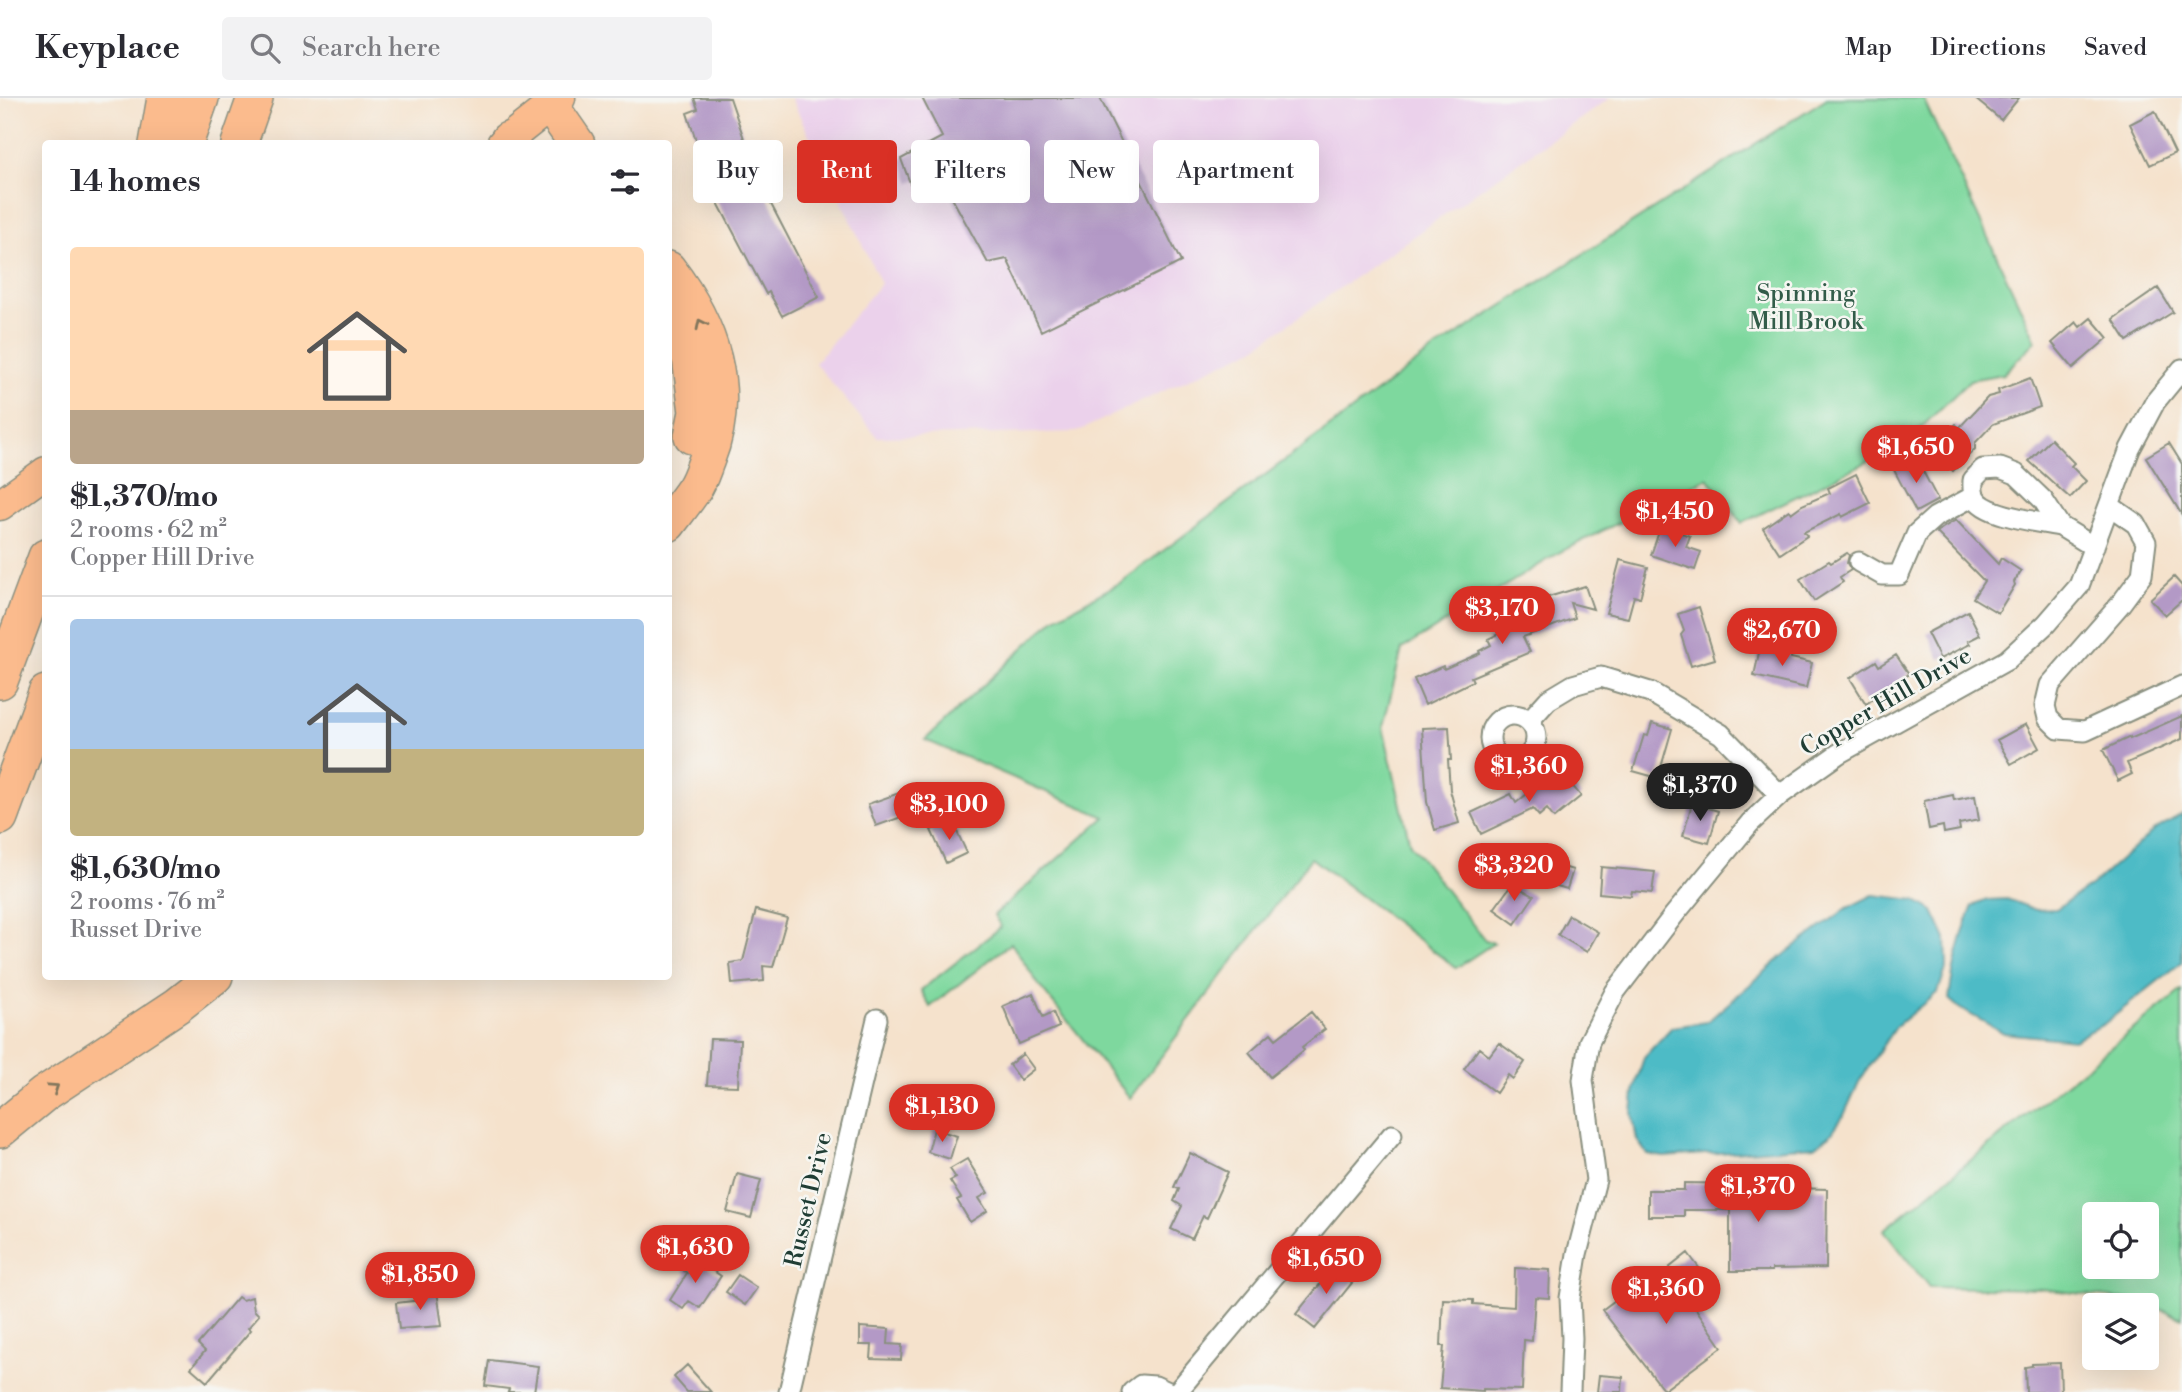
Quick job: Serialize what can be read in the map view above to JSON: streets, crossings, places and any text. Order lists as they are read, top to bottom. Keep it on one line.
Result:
{"streets":{"street":["Copper Hill Drive","Russet Drive"]},"parks":["Spinning Mill Brook"],"page":{"header":"Keyplace","search":"Search here","nav":["Map","Directions","Saved"],"chip":["Buy","Rent","Filters","New","Apartment"],"heading":"14 homes","list":[{"name":"$1,370/mo","note":"2 rooms · 62 m² · Copper Hill Drive"},{"name":"$1,630/mo","note":"2 rooms · 76 m² · Russet Drive"}],"price":["$1,650","$1,450","$3,170","$2,670","$1,360","$1,370","$3,100","$3,320","$1,130","$1,370","$1,630","$1,650","$1,850","$1,360"]}}
